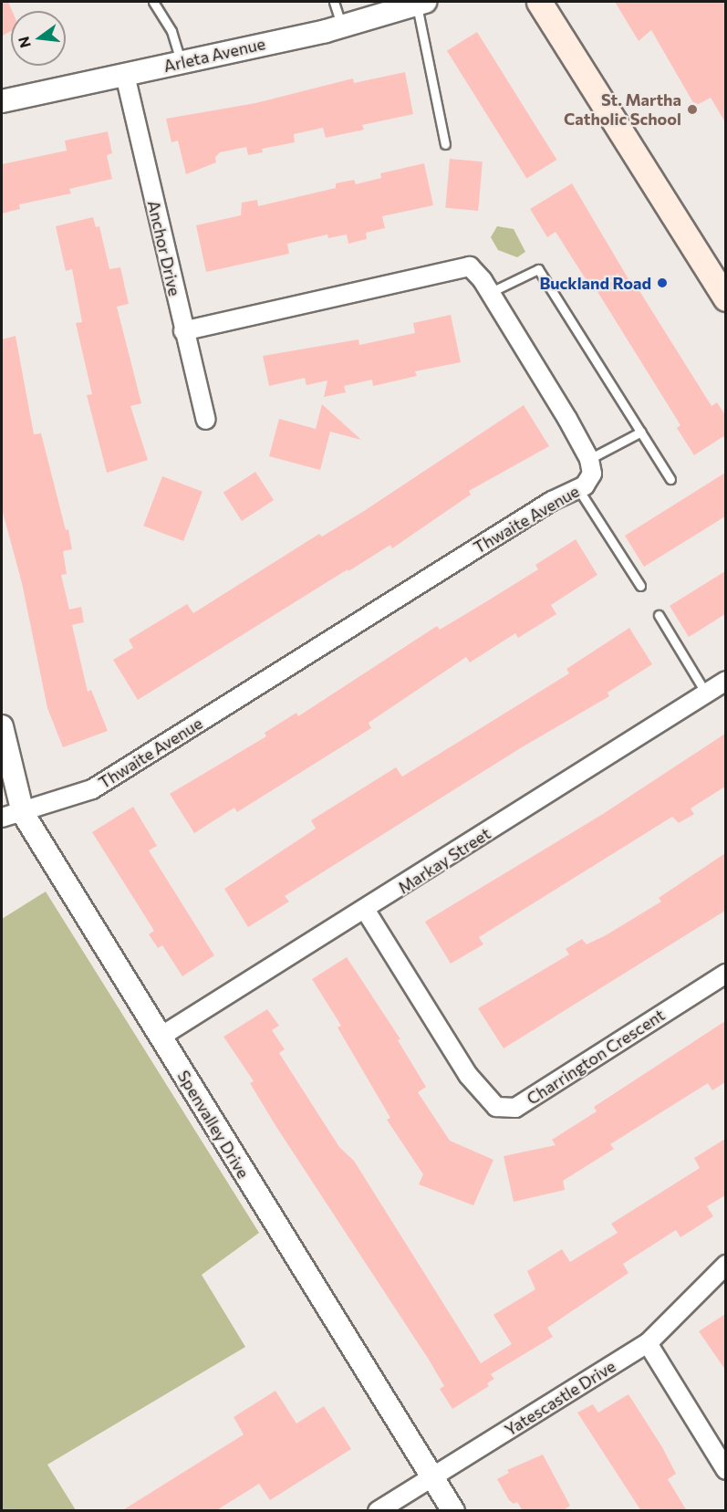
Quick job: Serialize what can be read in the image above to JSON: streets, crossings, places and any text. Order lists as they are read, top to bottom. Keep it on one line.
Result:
{"streets":{"street":["Arleta Avenue","Anchor Drive","Thwaite Avenue","Markay Street","Charrington Crescent","Spenvalley Drive","Yatescastle Drive"]},"crossings":[["Arleta Avenue","Anchor Drive"],["Thwaite Avenue","Spenvalley Drive"],["Markay Street","Charrington Crescent"],["Markay Street","Spenvalley Drive"],["Spenvalley Drive","Yatescastle Drive"]],"places":["St. Martha Catholic School","Buckland Road"],"north":"left"}
